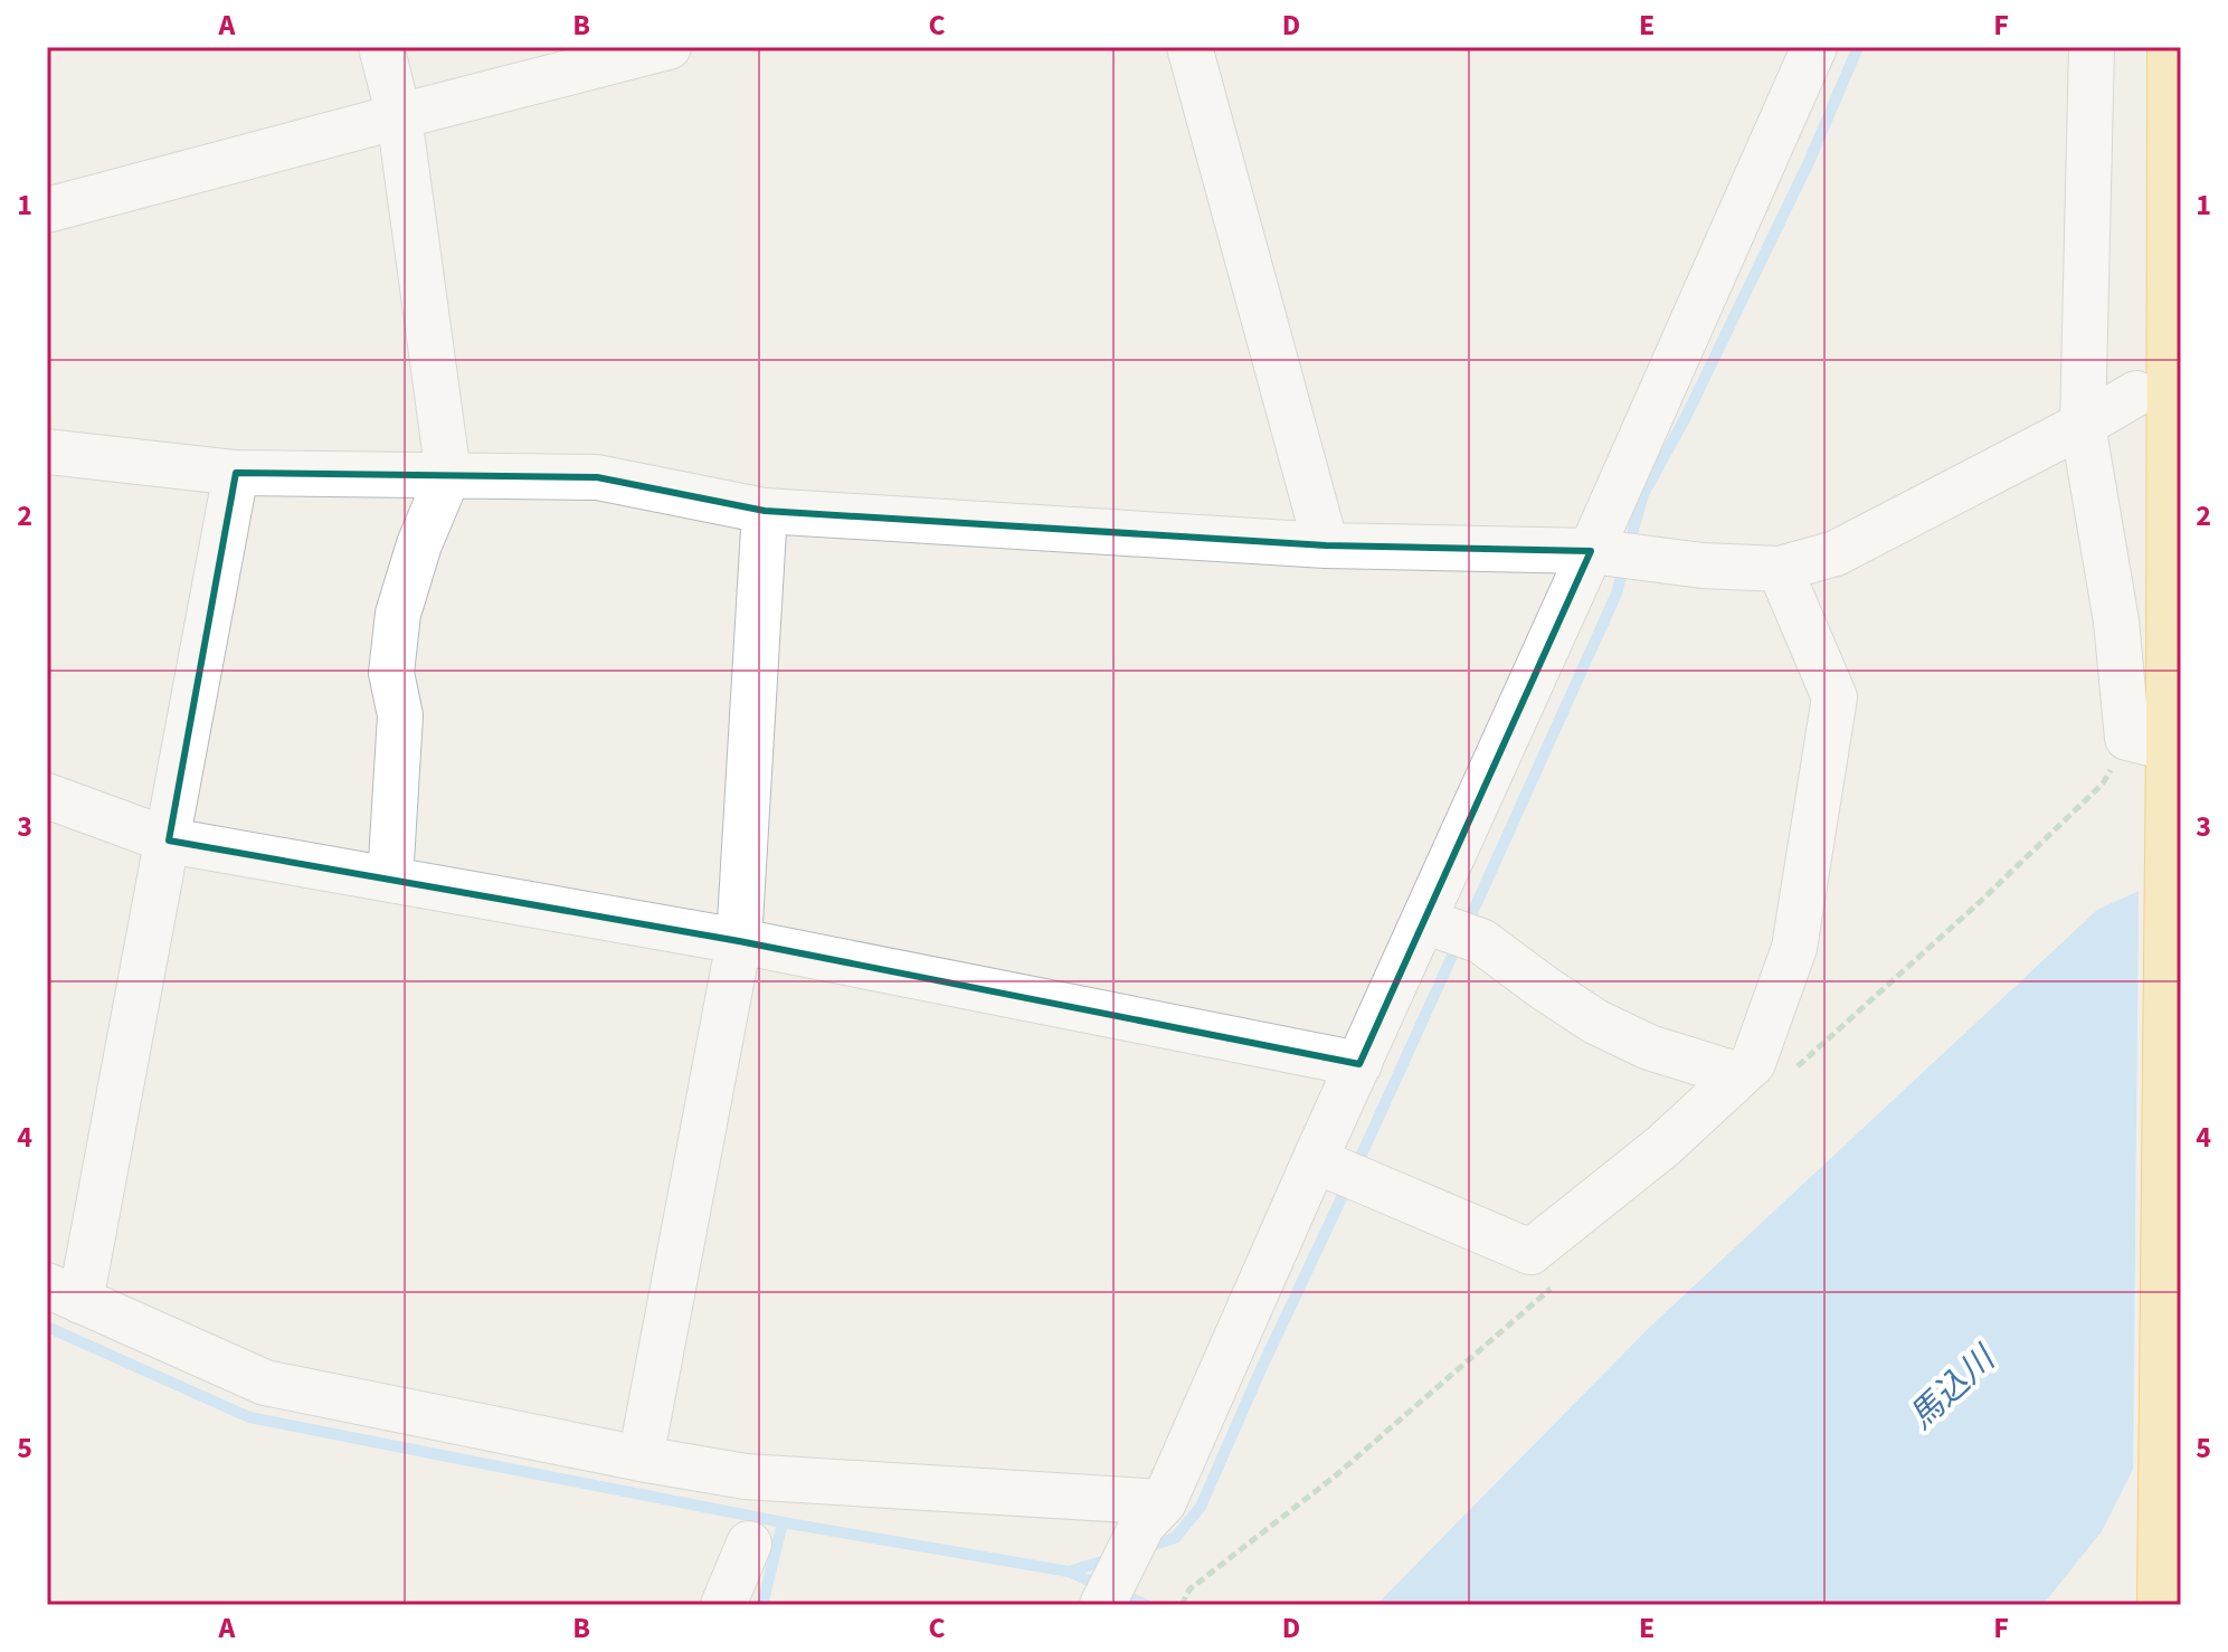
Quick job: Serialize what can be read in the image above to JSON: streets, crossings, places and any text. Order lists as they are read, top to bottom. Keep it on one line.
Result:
{"water":["馬込川"],"grid":{"columns":["A","B","C","D","E","F"],"rows":["1","2","3","4","5"]}}
